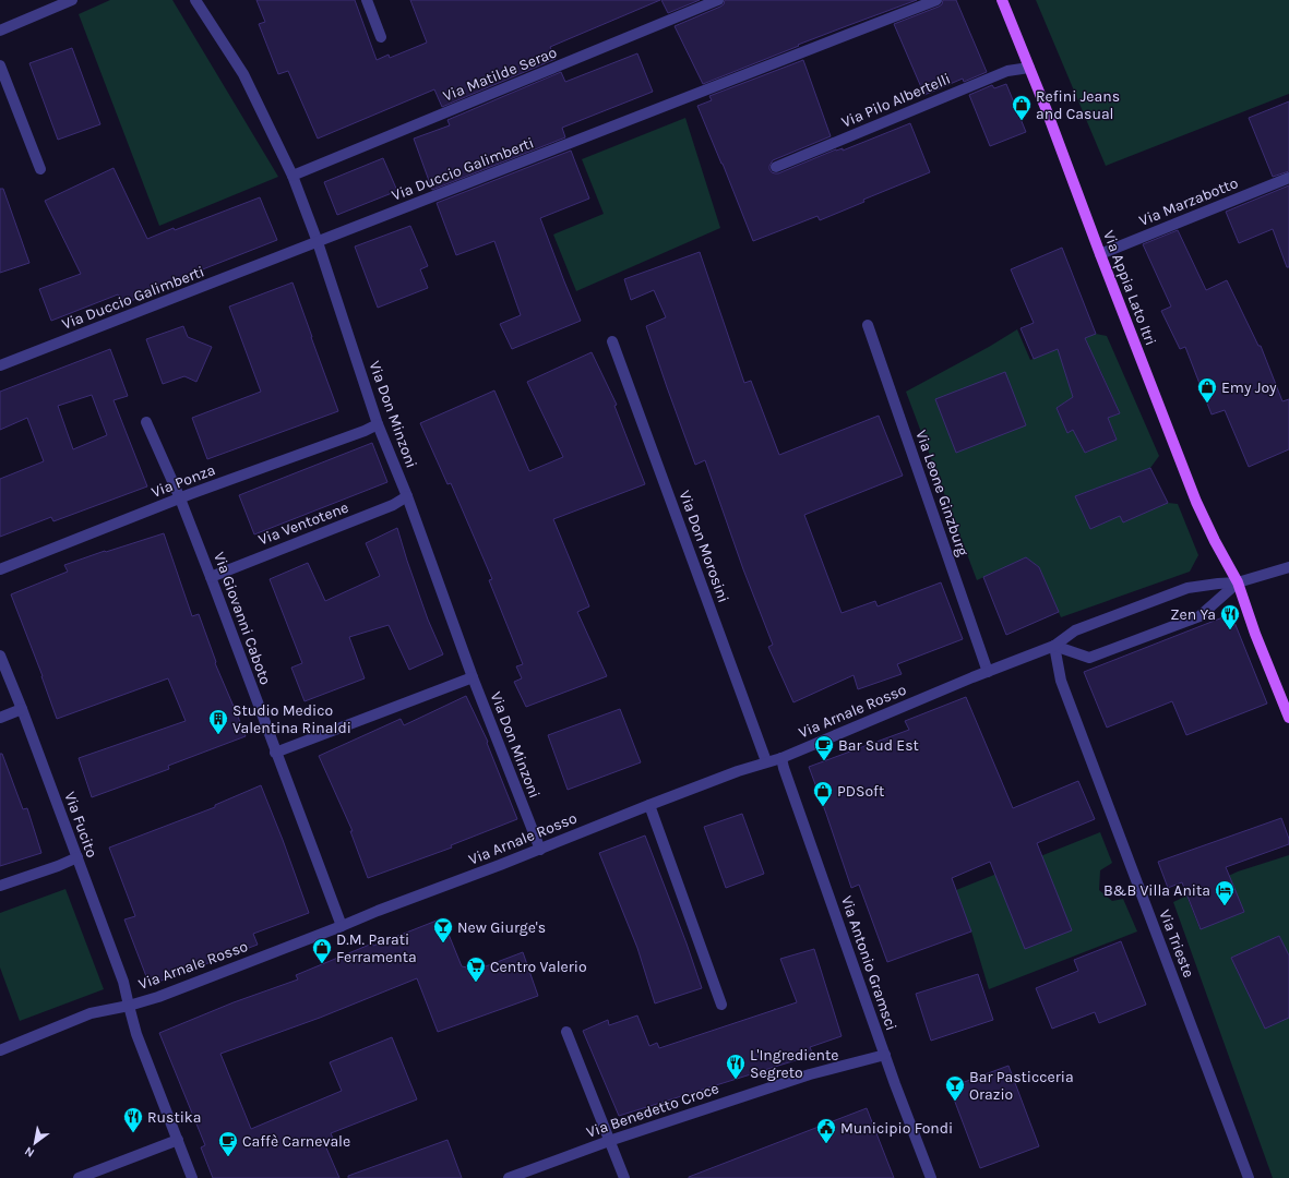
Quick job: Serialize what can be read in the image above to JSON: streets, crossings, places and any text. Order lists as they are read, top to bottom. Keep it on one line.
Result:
{"streets":{"main road":["Via Appia Lato Itri"],"street":["Via Matilde Serao","Via Pilo Albertelli","Via Duccio Galimberti","Via Marzabotto","Via Don Minzoni","Via Ponza","Via Leone Ginzburg","Via Ventotene","Via Don Morosini","Via Giovanni Caboto","Via Arnale Rosso","Via Fucito","Via Trieste","Via Antonio Gramsci","Via Benedetto Croce"]},"crossings":[["Via Matilde Serao","Via Don Minzoni"],["Via Pilo Albertelli","Via Appia Lato Itri"],["Via Duccio Galimberti","Via Don Minzoni"],["Via Marzabotto","Via Appia Lato Itri"],["Via Appia Lato Itri","Via Arnale Rosso"],["Via Don Minzoni","Via Ponza"],["Via Don Minzoni","Via Ventotene"],["Via Don Minzoni","Via Arnale Rosso"],["Via Ponza","Via Giovanni Caboto"],["Via Leone Ginzburg","Via Arnale Rosso"],["Via Ventotene","Via Giovanni Caboto"],["Via Don Morosini","Via Arnale Rosso"],["Via Giovanni Caboto","Via Arnale Rosso"],["Via Arnale Rosso","Via Fucito"],["Via Arnale Rosso","Via Trieste"],["Via Arnale Rosso","Via Antonio Gramsci"],["Via Antonio Gramsci","Via Benedetto Croce"]],"places":{"shop":["Refini Jeans and Casual","Emy Joy","PDSoft","D.M. Parati Ferramenta"],"restaurant":["Zen Ya","L'Ingrediente Segreto","Rustika"],"building":["Studio Medico Valentina Rinaldi"],"cafe":["Bar Sud Est","Caffè Carnevale"],"hotel":["B&B Villa Anita"],"bar":["New Giurge's","Bar Pasticceria Orazio"],"supermarket":["Centro Valerio"],"public building":["Municipio Fondi"]},"north":"bottom left"}
